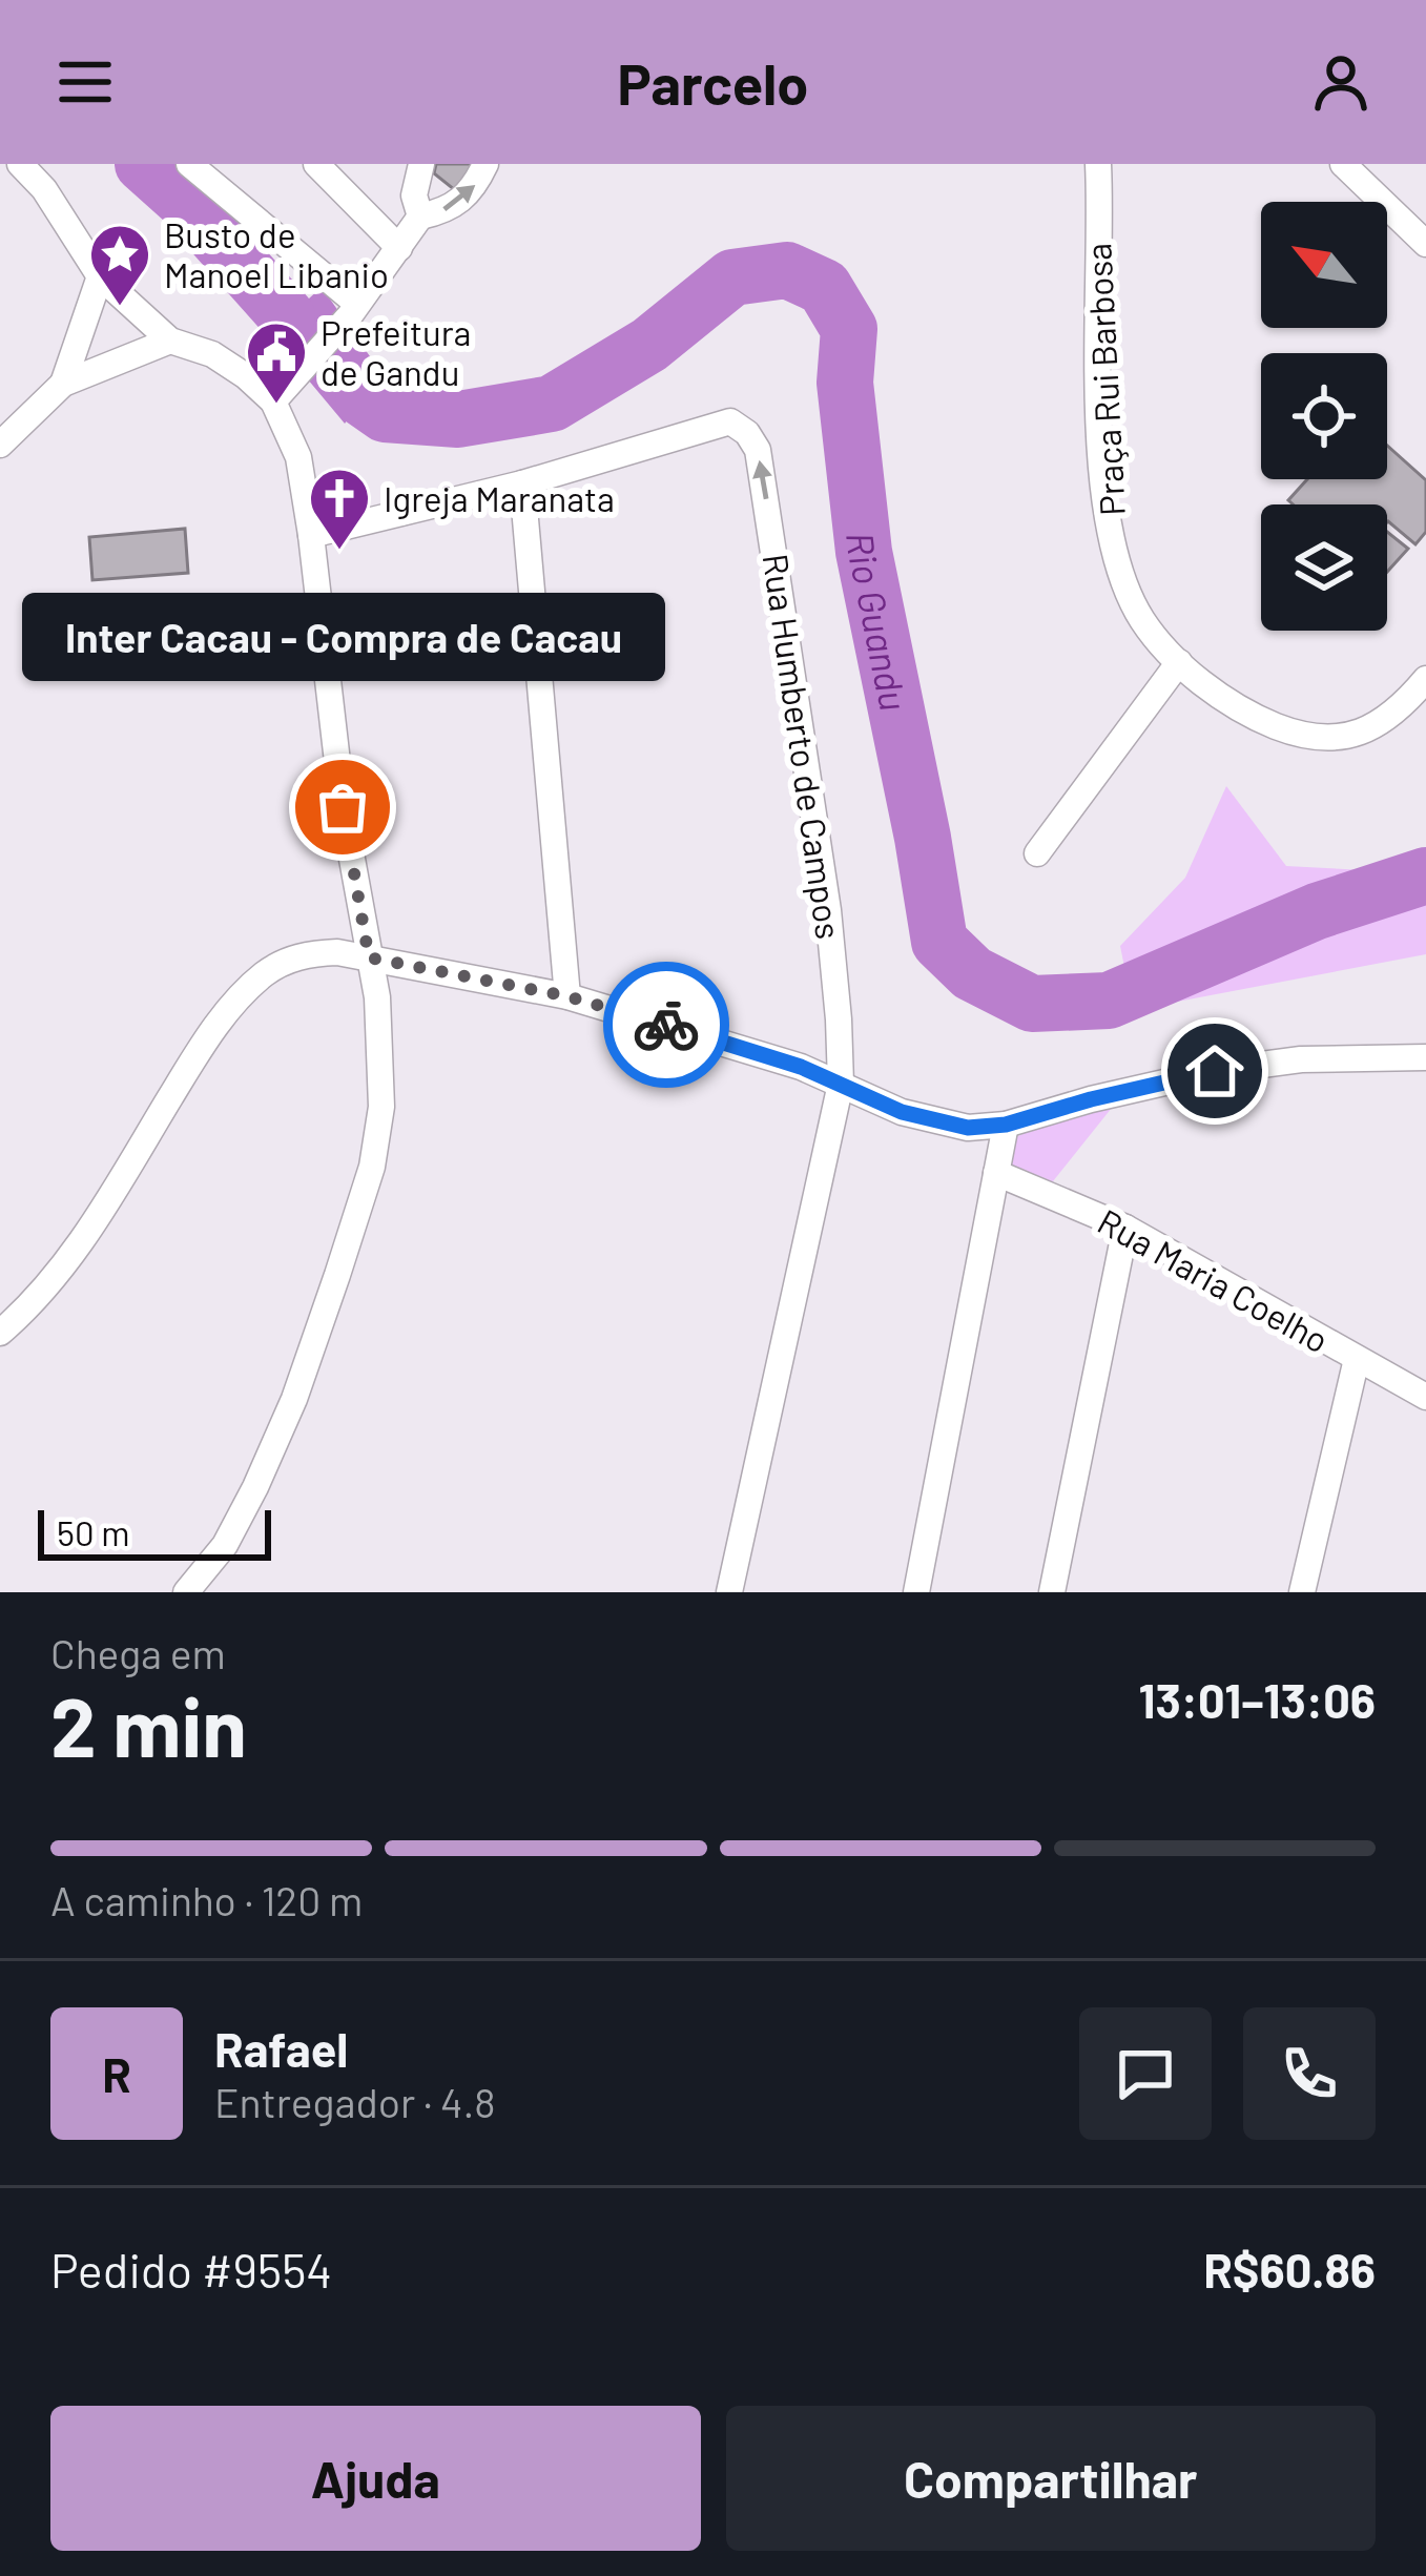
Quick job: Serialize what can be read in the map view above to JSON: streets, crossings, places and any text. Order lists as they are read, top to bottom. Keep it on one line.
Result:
{"streets":{"street":["Praça Rui Barbosa","Rua Humberto de Campos","Rua Maria Coelho"]},"water":["Rio Guandu"],"places":{"place":["Busto de Manoel Libanio"],"public building":["Prefeitura de Gandu"],"church":["Igreja Maranata"],"other":["Inter Cacau - Compra de Cacau"]},"scale_bar":"50 m","north":"top left","page":{"header":"Parcelo","bubble":"Inter Cacau - Compra de Cacau","scale":"50 m","heading":["2 min","Chega em","13:01–13:06"],"panel":["Rafael","Entregador · 4.8","Pedido #9554","R$60.86"],"bar":"A caminho · 120 m","round":"R","buttons":["Ajuda","Compartilhar"]}}
